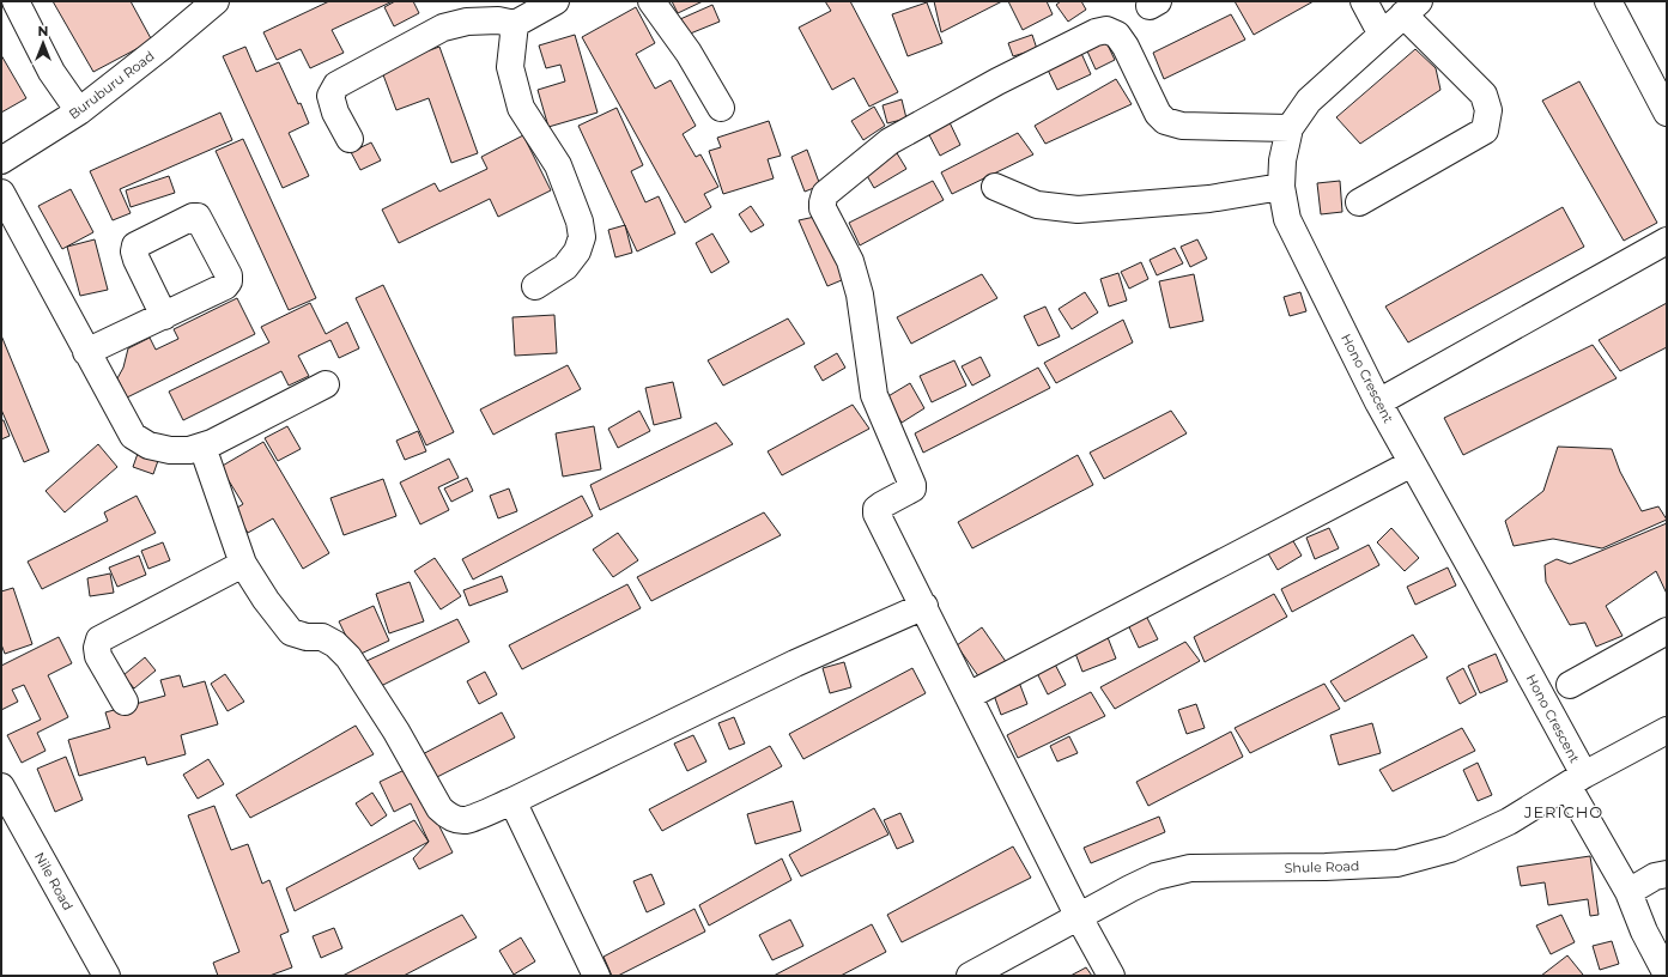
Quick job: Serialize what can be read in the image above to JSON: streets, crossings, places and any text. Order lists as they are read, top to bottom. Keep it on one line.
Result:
{"streets":{"street":["Buruburu Road","Hono Crescent","Shule Road","Nile Road"]},"crossings":[["Hono Crescent","Shule Road"]],"districts":["JERICHO"],"north":"top"}
